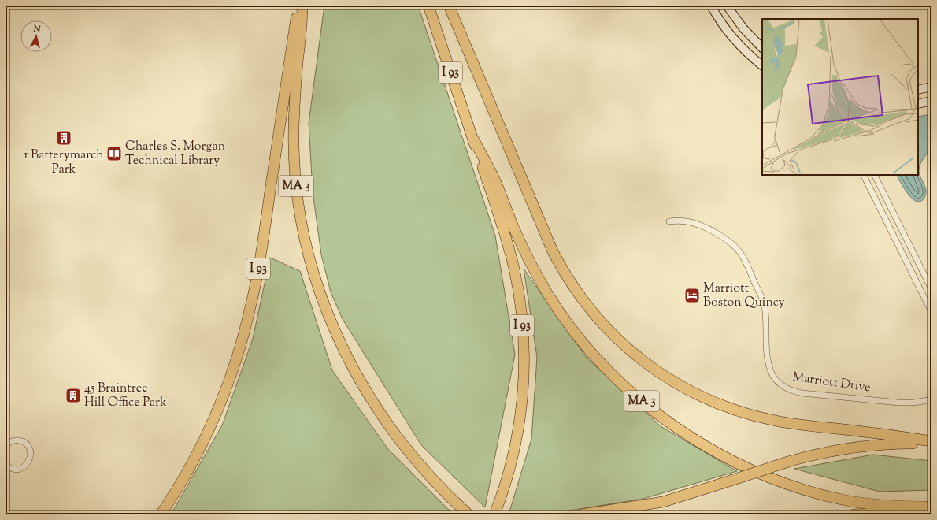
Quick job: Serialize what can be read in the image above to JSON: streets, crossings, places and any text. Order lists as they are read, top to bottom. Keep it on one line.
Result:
{"streets":{"highway":["I 93","MA 3"],"street":["Marriott Drive"]},"crossings":[["I 93","MA 3"]],"places":{"building":["1 Batterymarch Park","45 Braintree Hill Office Park"],"library":["Charles S. Morgan Technical Library"],"hotel":["Marriott Boston Quincy"]},"north":"top"}
